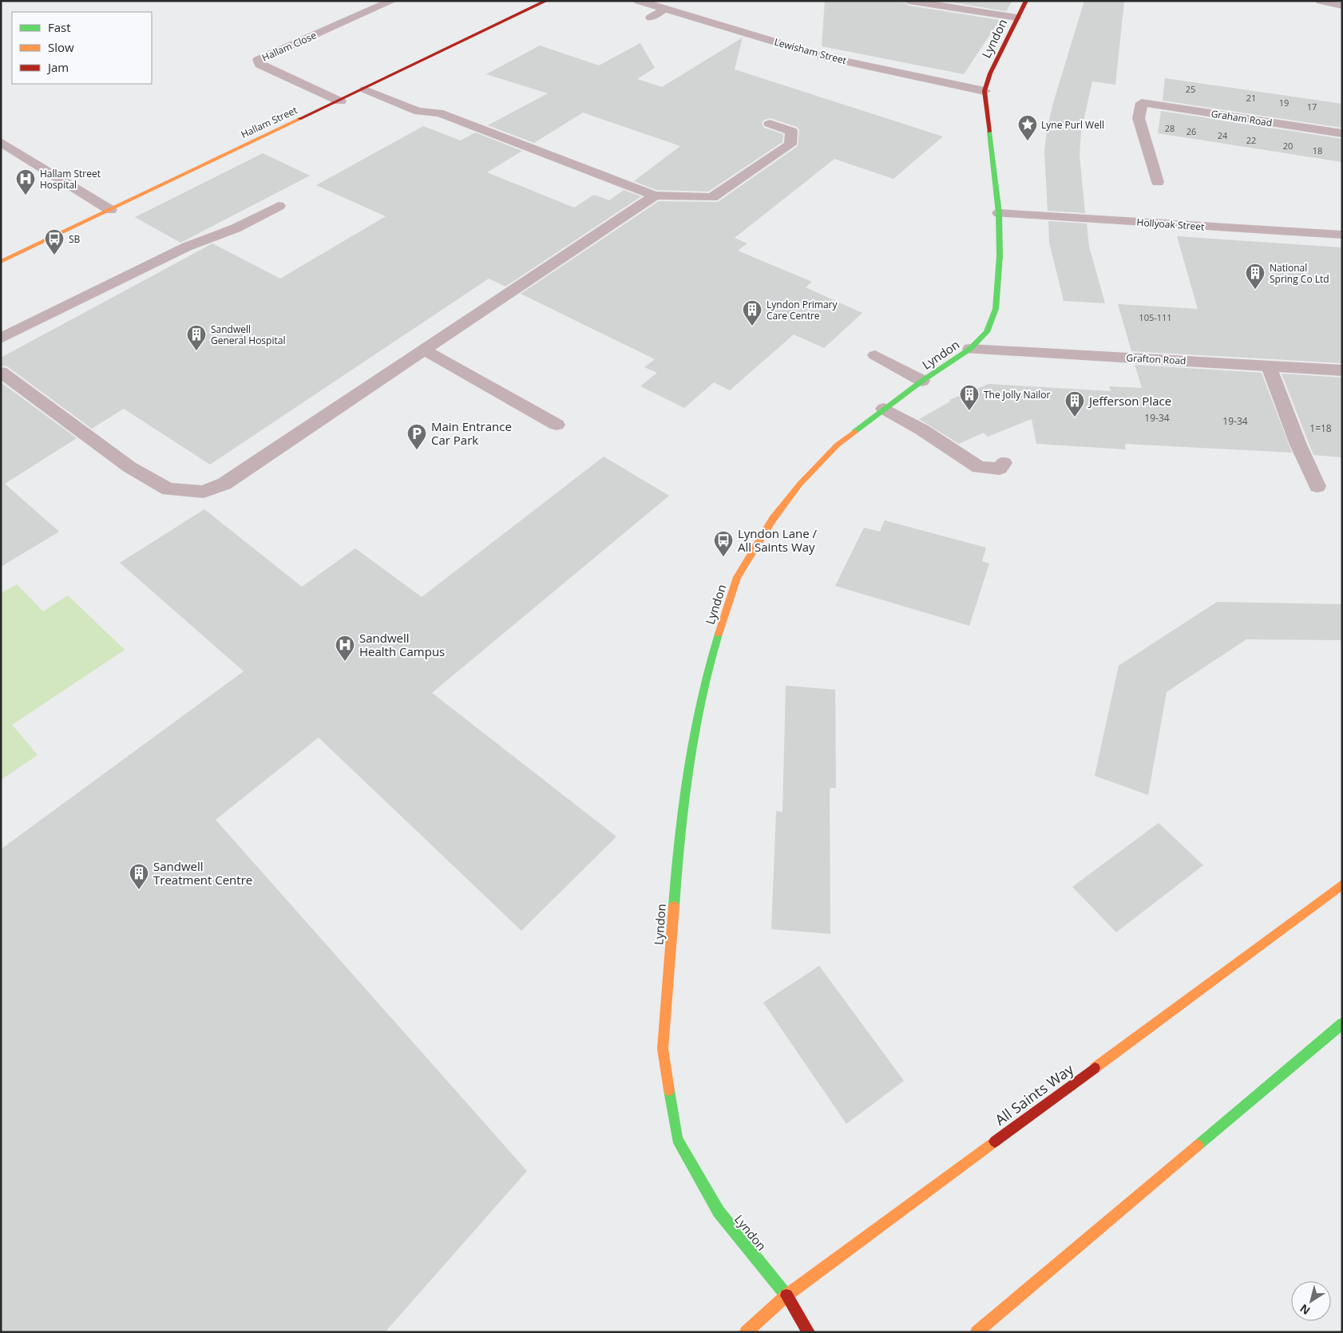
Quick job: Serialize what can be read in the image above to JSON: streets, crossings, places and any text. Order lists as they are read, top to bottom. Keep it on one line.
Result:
{"streets":{"main road":["Lyndon","Hallam Street","All Saints Way"],"street":["Hallam Close","Lewisham Street","Graham Road","Grafton Road"],"lane":["Hollyoak Street"]},"crossings":[["Lyndon","Lewisham Street"],["Lyndon","Hollyoak Street"],["Lyndon","Grafton Road"],["Lyndon","All Saints Way"],["Hallam Close","Hallam Street"]],"places":{"place":["Lyne Purl Well"],"hospital":["Hallam Street Hospital","Sandwell Health Campus"],"bus stop":["SB","Lyndon Lane / All Saints Way"],"building":["National Spring Co Ltd","Lyndon Primary Care Centre","Sandwell General Hospital","The Jolly Nailor","Jefferson Place","Sandwell Treatment Centre"],"parking":["Main Entrance Car Park"]},"house_numbers":["25","21","19","17","28","26","24","22","20","18","105-111","19-34","19-34","1=18"],"legend":["Fast","Slow","Jam"],"north":"bottom left"}
